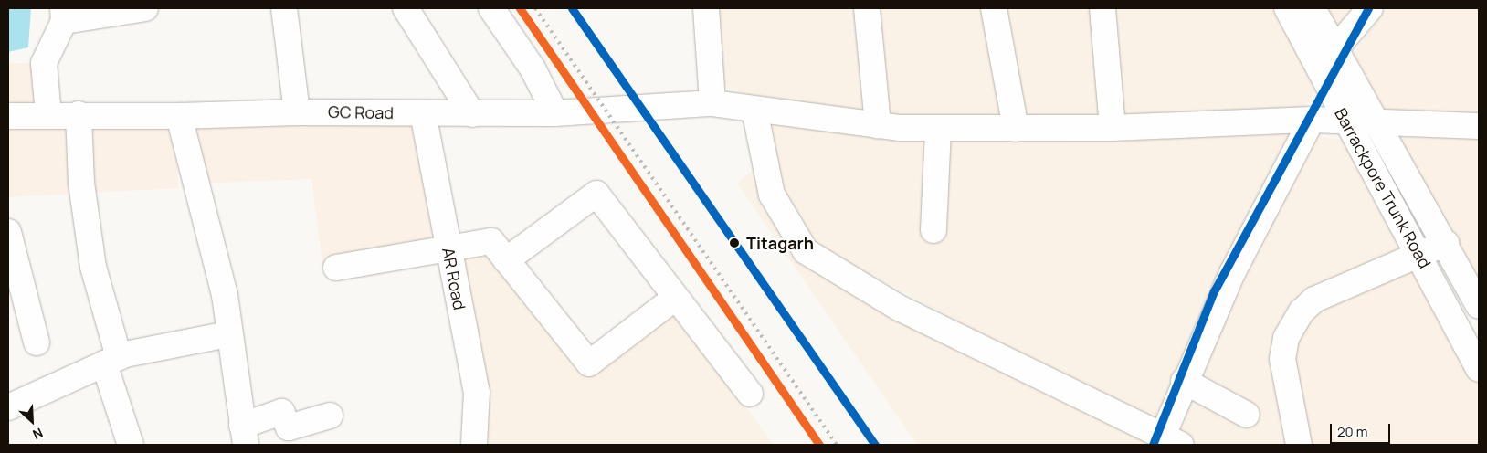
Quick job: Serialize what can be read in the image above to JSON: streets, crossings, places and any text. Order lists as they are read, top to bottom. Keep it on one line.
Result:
{"streets":{"street":["GC Road","Barrackpore Trunk Road","AR Road"]},"crossings":[["GC Road","Barrackpore Trunk Road"],["GC Road","AR Road"]],"places":["Titagarh"],"scale_bar":"20 m","north":"bottom right"}
